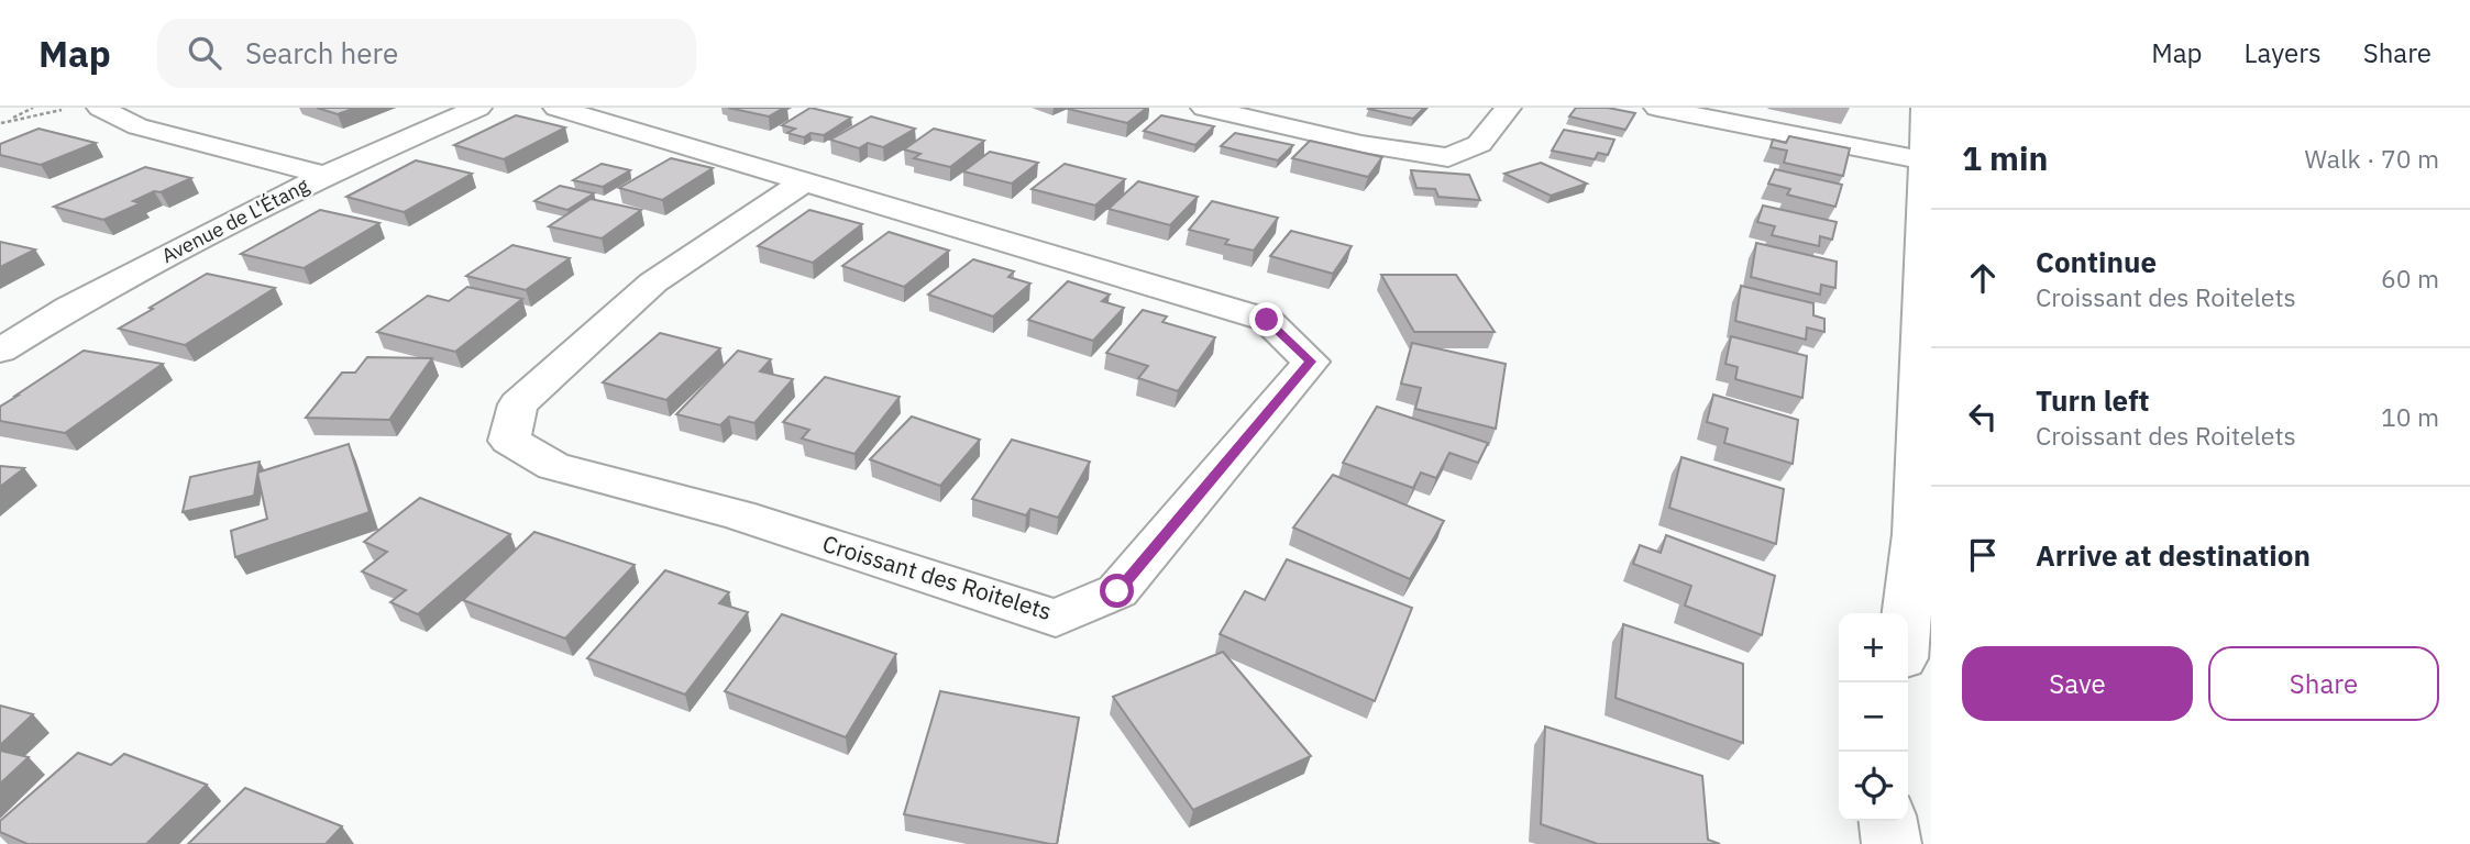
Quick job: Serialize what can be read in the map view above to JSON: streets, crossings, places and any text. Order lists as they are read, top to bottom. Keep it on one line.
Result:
{"streets":{"street":["Avenue de L'Étang","Croissant des Roitelets"]},"page":{"header":"Map","search":"Search here","nav":["Map","Layers","Share"],"heading":["1 min","Walk · 70 m"],"list":[["Continue","Croissant des Roitelets","60 m"],["Turn left","Croissant des Roitelets","10 m"],"Arrive at destination"],"map_buttons":["+","−"],"buttons":["Save","Share"]}}
